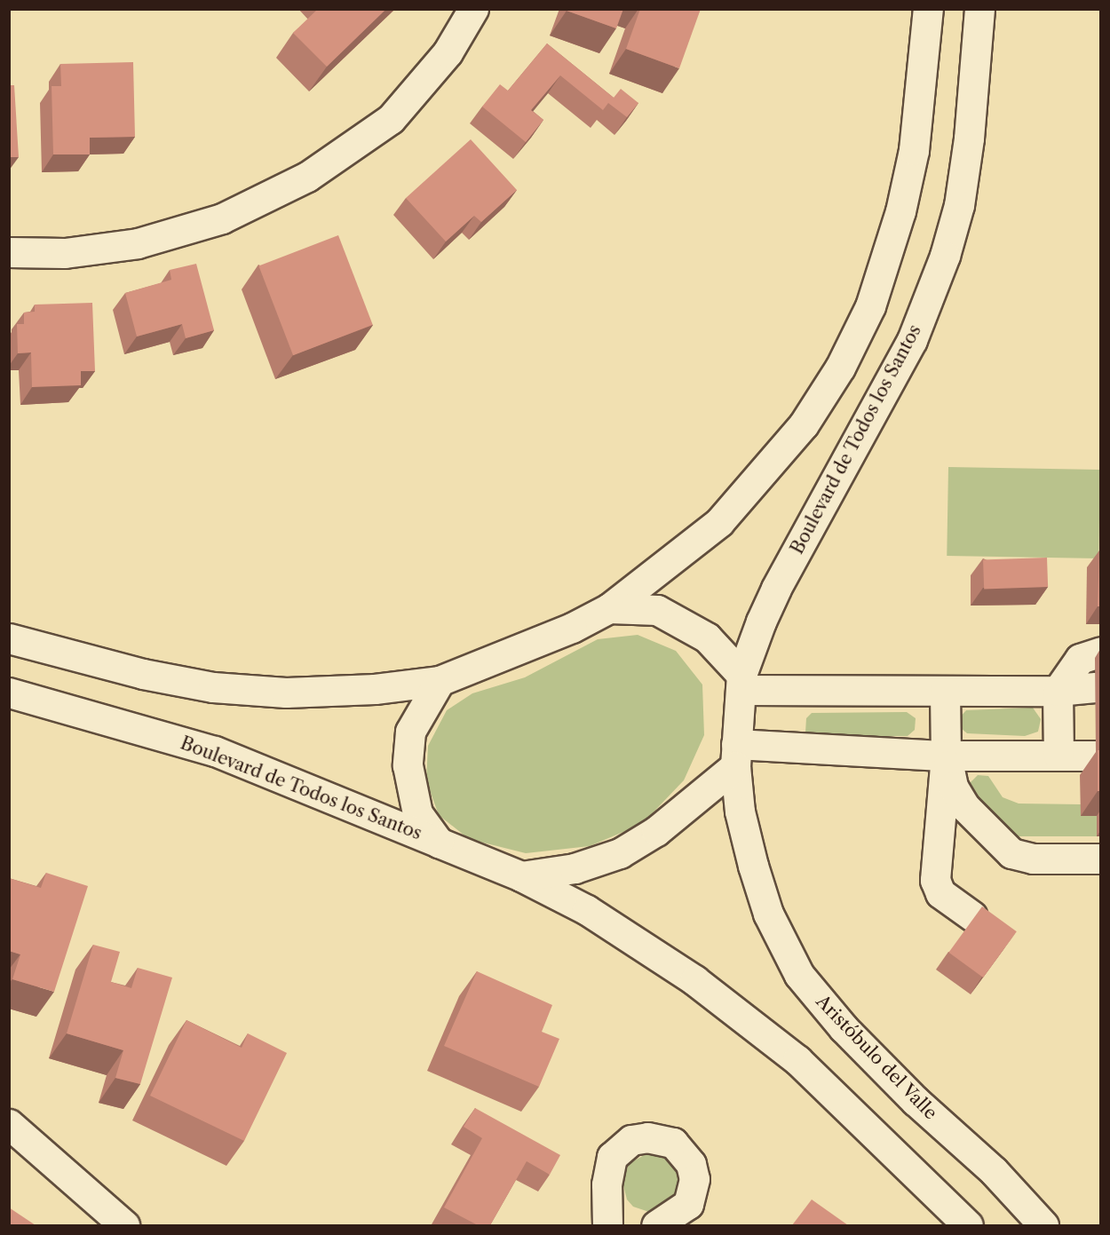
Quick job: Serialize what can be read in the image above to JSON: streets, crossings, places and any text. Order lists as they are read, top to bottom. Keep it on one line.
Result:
{"streets":{"street":["Boulevard de Todos los Santos","Aristóbulo del Valle"]},"crossings":[["Boulevard de Todos los Santos","Aristóbulo del Valle"]]}
